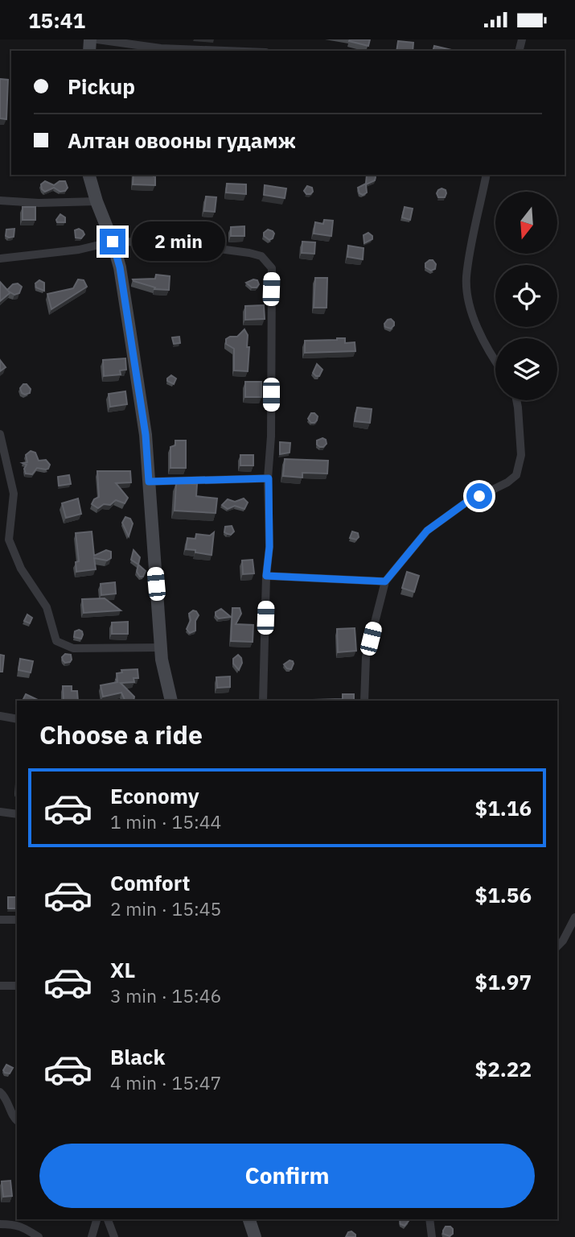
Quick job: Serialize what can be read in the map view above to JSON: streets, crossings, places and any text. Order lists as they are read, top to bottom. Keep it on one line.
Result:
{"north":"bottom","page":{"status":"15:41","banner":["Pickup","Алтан овооны гудамж"],"bubble":"2 min","heading":"Choose a ride","list":[{"name":"Economy","note":"1 min · 15:44","value":"$1.16"},{"name":"Comfort","note":"2 min · 15:45","value":"$1.56"},{"name":"XL","note":"3 min · 15:46","value":"$1.97"},{"name":"Black","note":"4 min · 15:47","value":"$2.22"}],"buttons":"Confirm"}}
